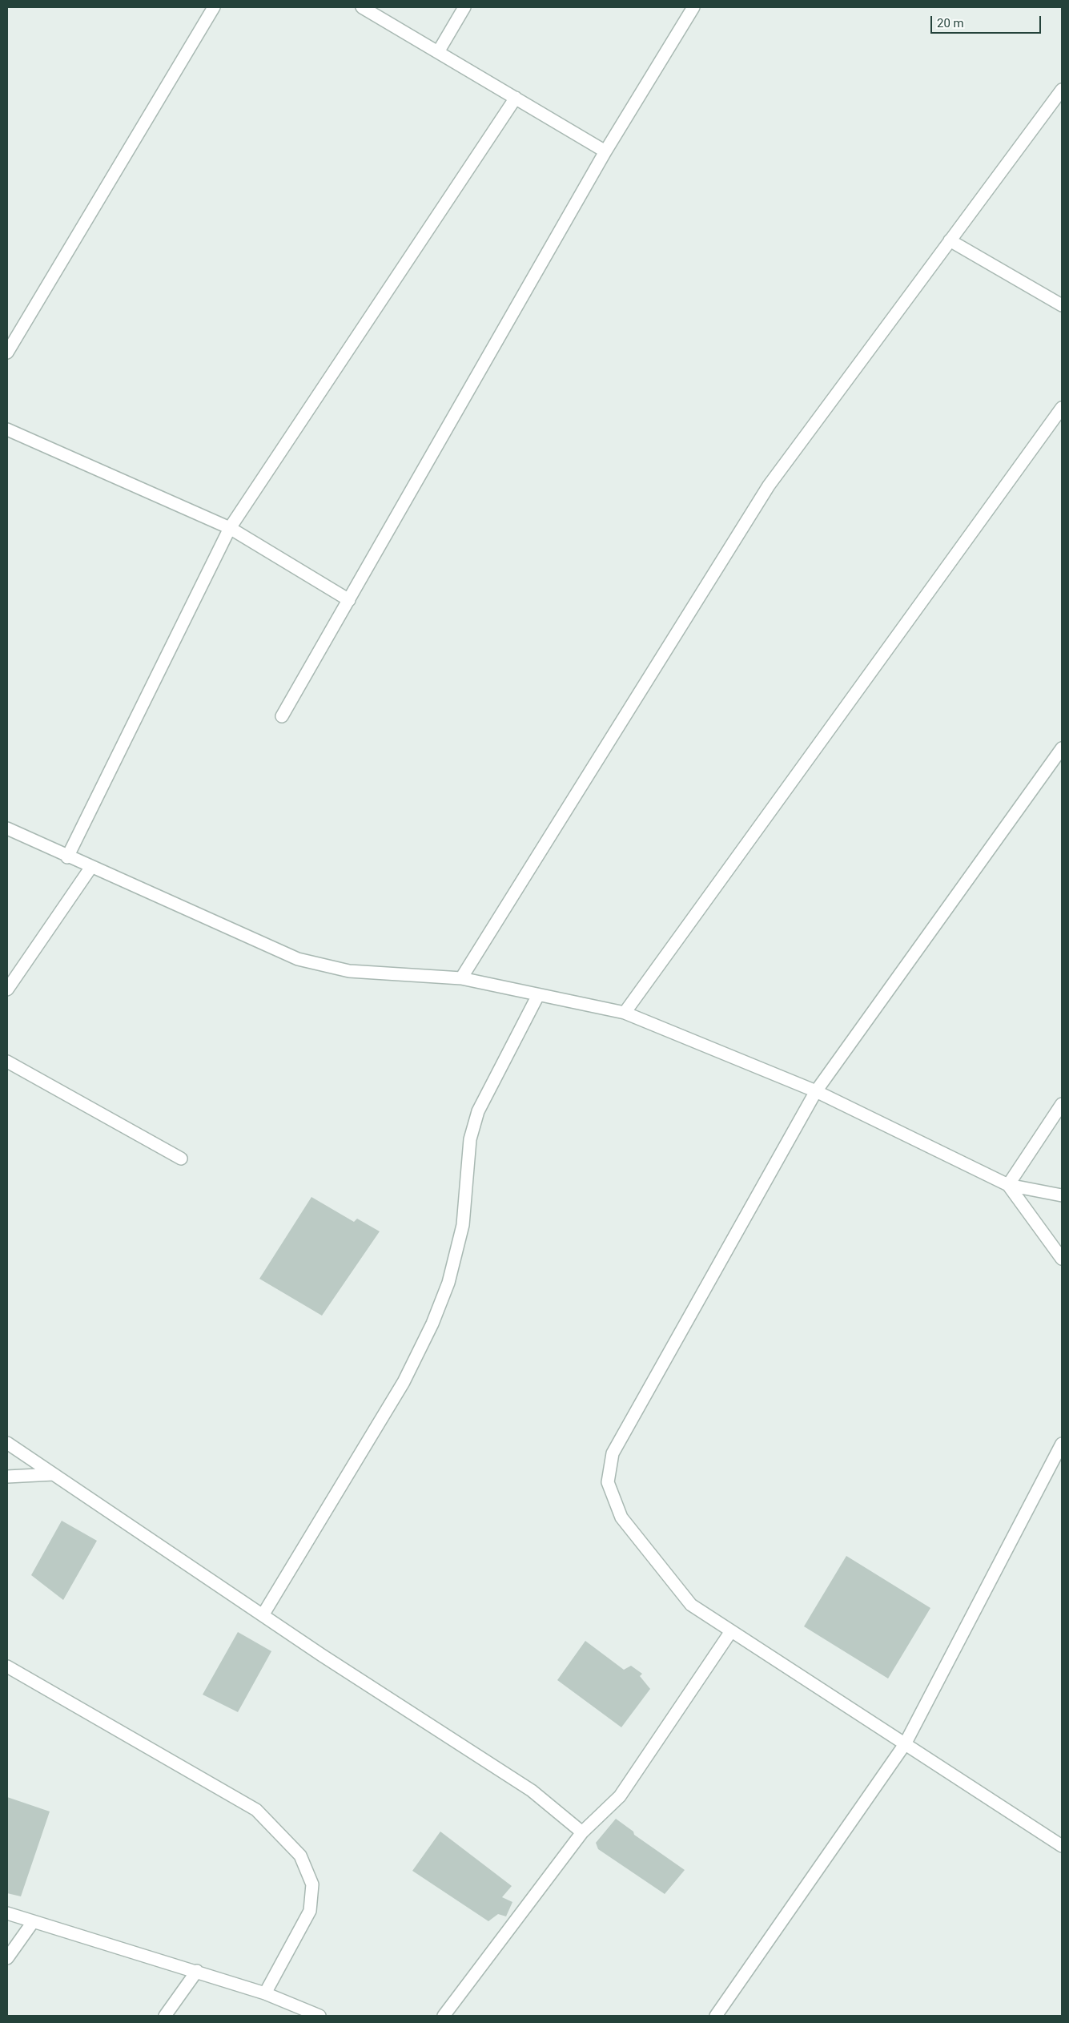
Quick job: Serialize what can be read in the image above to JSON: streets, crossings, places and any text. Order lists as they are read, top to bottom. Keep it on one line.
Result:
{"scale_bar":"20 m"}
